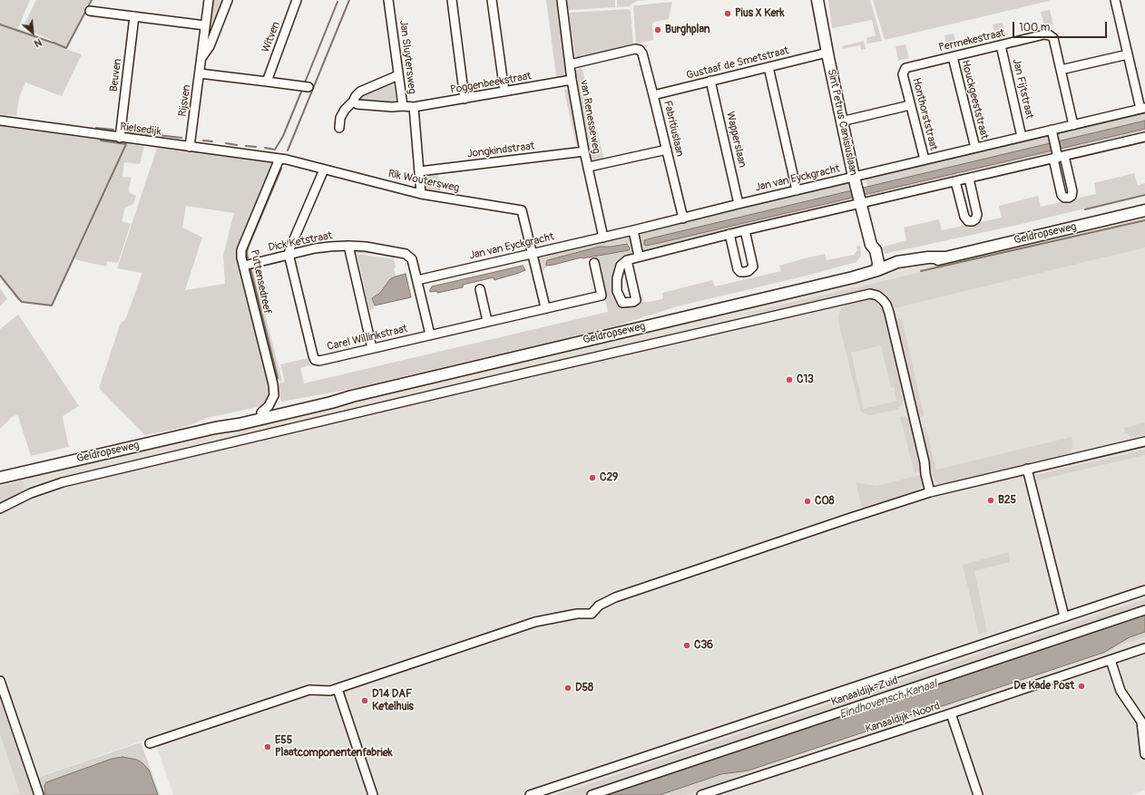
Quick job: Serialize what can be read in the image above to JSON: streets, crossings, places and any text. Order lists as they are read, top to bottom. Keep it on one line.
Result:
{"streets":{"main road":["Sint Petrus Canisiuslaan","Geldropseweg"],"street":["Witven","Permekestraat","Jan Sluytersweg","Gustaaf de Smetstraat","Beuven","Poggenbeekstraat","Jan Fijtstraat","Houckgeeststraat","Rijsven","Honthorststraat","van Renesseweg","Fabritiuslaan","Rielsedijk","Wapperslaan","Jongkindstraat","Jan van Eyckgracht","Rik Woutersweg","Dick Ketstraat","Puttensedreef","Carel Willinkstraat","Kanaaldijk-Zuid","Kanaaldijk-Noord"]},"crossings":[["Permekestraat","Jan Fijtstraat"],["Permekestraat","Houckgeeststraat"],["Permekestraat","Honthorststraat"],["Jan Sluytersweg","Poggenbeekstraat"],["Jan Sluytersweg","Jongkindstraat"],["Jan Sluytersweg","Rik Woutersweg"],["Gustaaf de Smetstraat","Sint Petrus Canisiuslaan"],["Gustaaf de Smetstraat","Fabritiuslaan"],["Gustaaf de Smetstraat","Wapperslaan"],["Beuven","Rielsedijk"],["Poggenbeekstraat","van Renesseweg"],["Jan Fijtstraat","Jan van Eyckgracht"],["Houckgeeststraat","Jan van Eyckgracht"],["Rijsven","Rielsedijk"],["Honthorststraat","Jan van Eyckgracht"],["van Renesseweg","Fabritiuslaan"],["van Renesseweg","Jongkindstraat"],["van Renesseweg","Jan van Eyckgracht"],["Sint Petrus Canisiuslaan","Jan van Eyckgracht"],["Sint Petrus Canisiuslaan","Geldropseweg"],["Fabritiuslaan","Jan van Eyckgracht"],["Rielsedijk","Rik Woutersweg"],["Rielsedijk","Puttensedreef"],["Wapperslaan","Jan van Eyckgracht"],["Jan van Eyckgracht","Rik Woutersweg"],["Jan van Eyckgracht","Dick Ketstraat"],["Rik Woutersweg","Puttensedreef"],["Geldropseweg","Puttensedreef"],["Dick Ketstraat","Puttensedreef"],["Dick Ketstraat","Carel Willinkstraat"]],"water":["Eindhovensch Kanaal"],"places":["Pius X Kerk","Burghplan","C13","C29","B25","C08","C36","De Kade Post","D58","D14 DAF Ketelhuis","E55 Plaatcomponentenfabriek"],"scale_bar":"100 m","north":"bottom right"}
